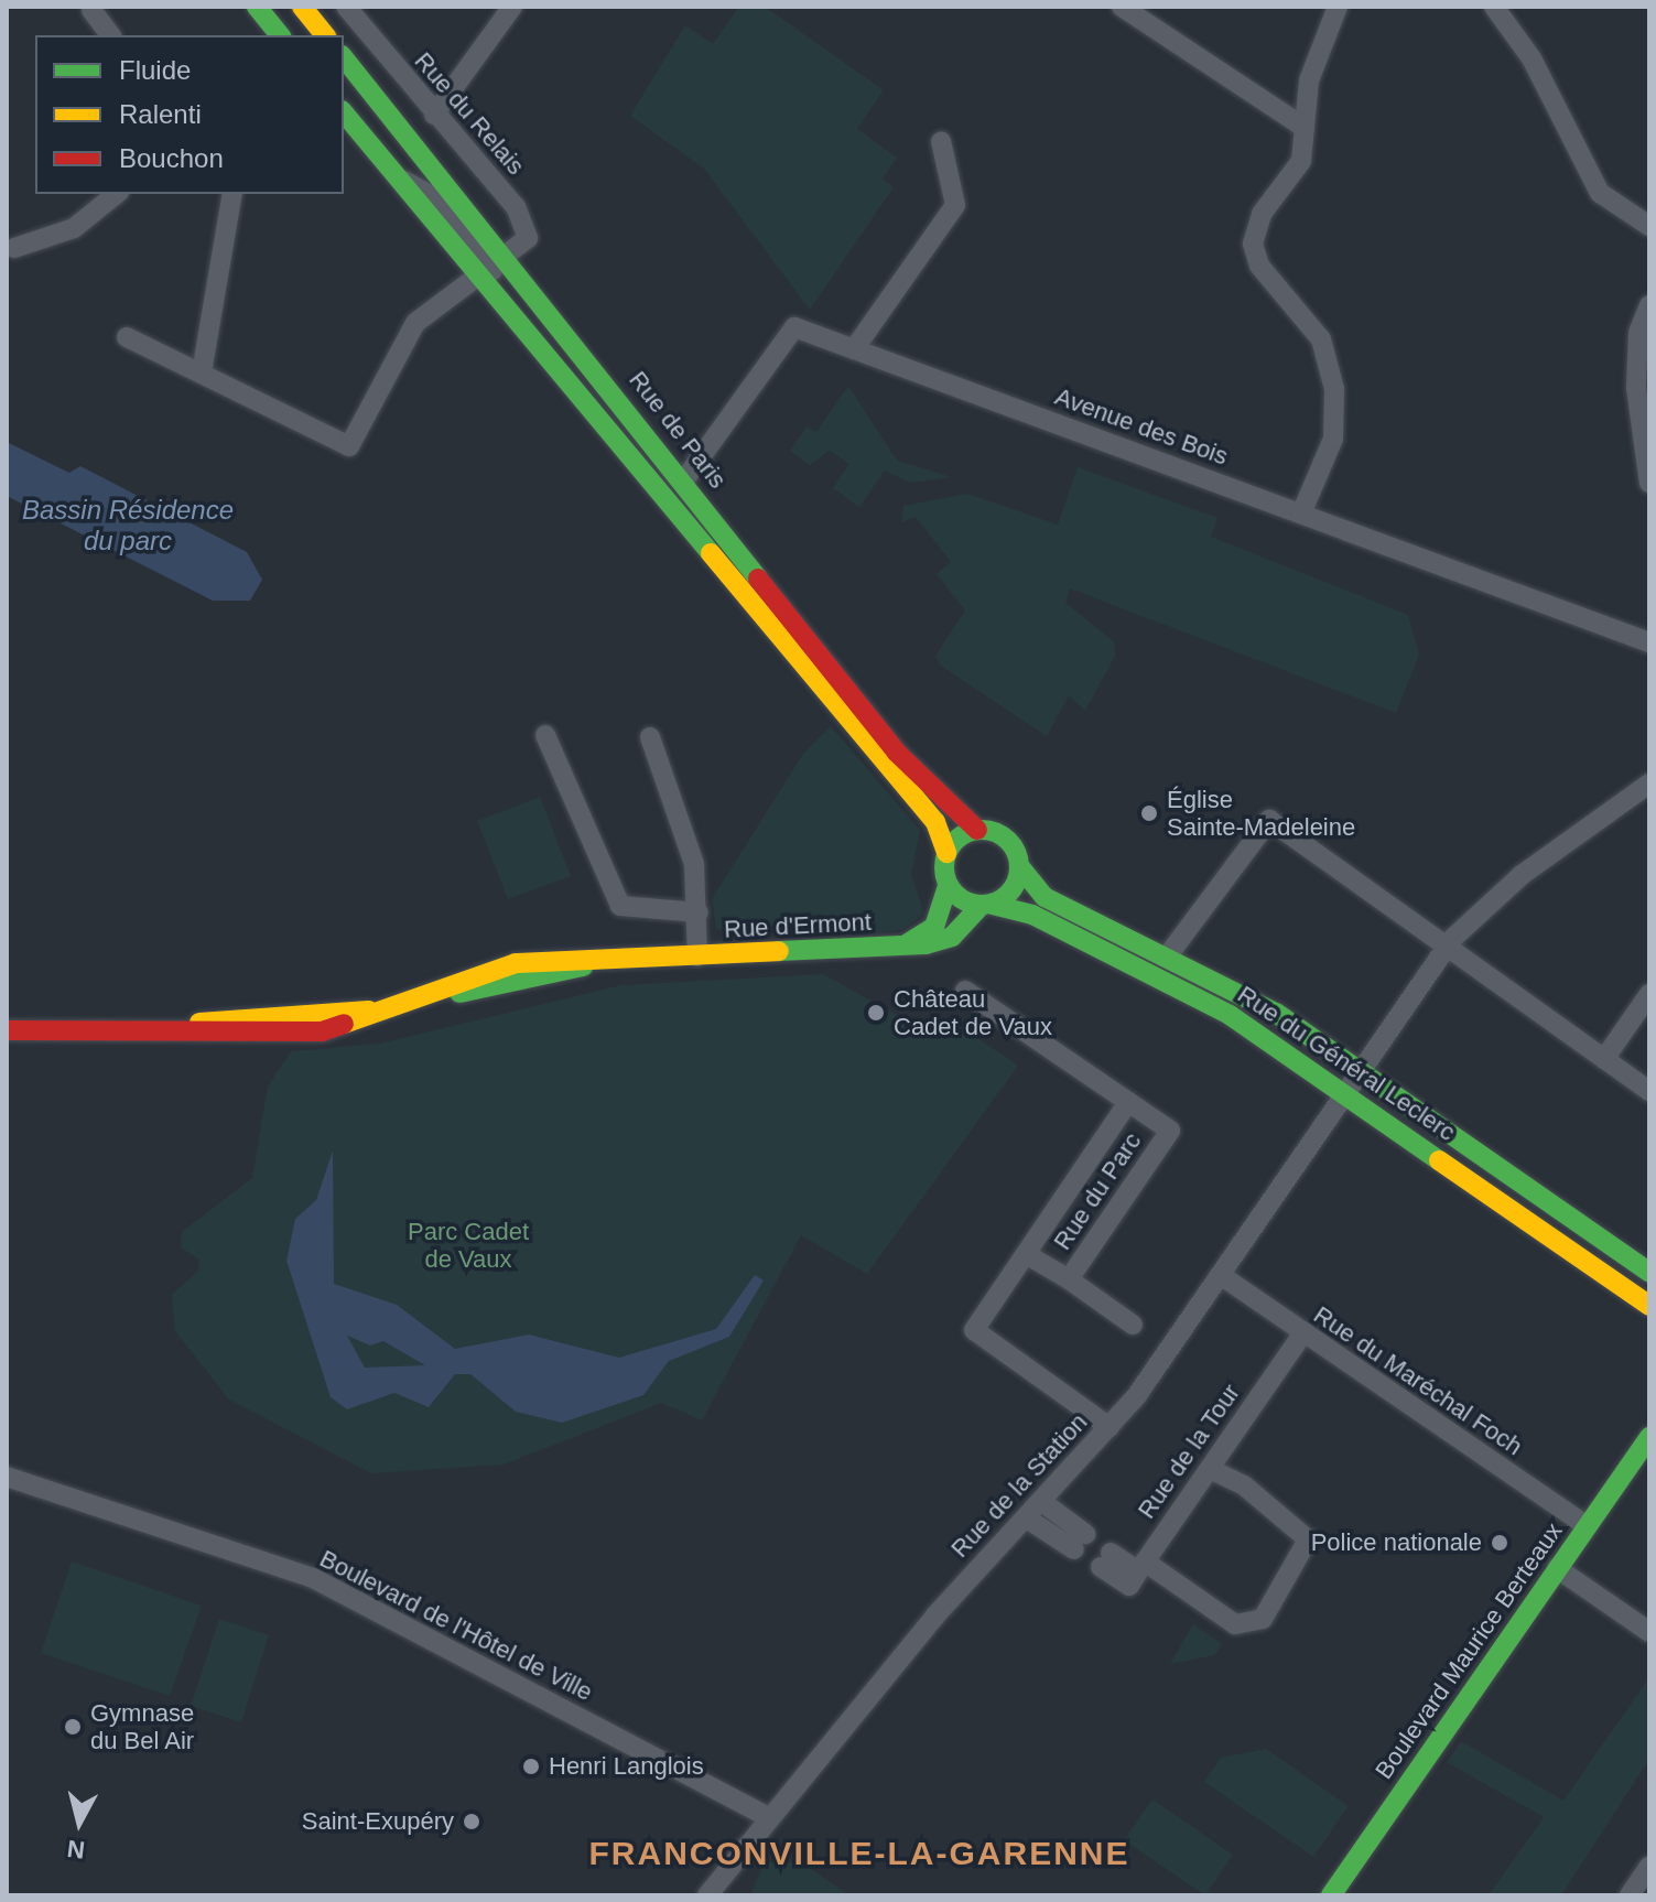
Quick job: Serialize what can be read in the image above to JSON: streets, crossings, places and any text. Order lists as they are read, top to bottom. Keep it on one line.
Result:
{"streets":{"main road":["Rue de Paris","Rue d'Ermont","Rue du Général Leclerc","Boulevard Maurice Berteaux"],"street":["Rue du Relais","Avenue des Bois","Rue du Parc","Rue du Maréchal Foch","Rue de la Tour","Rue de la Station","Boulevard de l'Hôtel de Ville"]},"crossings":[["Rue du Relais","Rue de Paris"],["Avenue des Bois","Rue de Paris"],["Rue de Paris","Rue d'Ermont"],["Rue de Paris","Rue du Général Leclerc"],["Rue d'Ermont","Rue du Général Leclerc"],["Rue du Général Leclerc","Rue de la Station"],["Rue du Parc","Rue de la Station"],["Rue du Maréchal Foch","Rue de la Tour"],["Rue du Maréchal Foch","Rue de la Station"],["Rue du Maréchal Foch","Boulevard Maurice Berteaux"],["Rue de la Station","Boulevard de l'Hôtel de Ville"]],"districts":["FRANCONVILLE-LA-GARENNE"],"water":["Bassin Résidence du parc"],"parks":["Parc Cadet de Vaux"],"places":["Église Sainte-Madeleine","Château Cadet de Vaux","Police nationale","Gymnase du Bel Air","Henri Langlois","Saint-Exupéry"],"legend":["Fluide","Ralenti","Bouchon"],"north":"bottom"}
